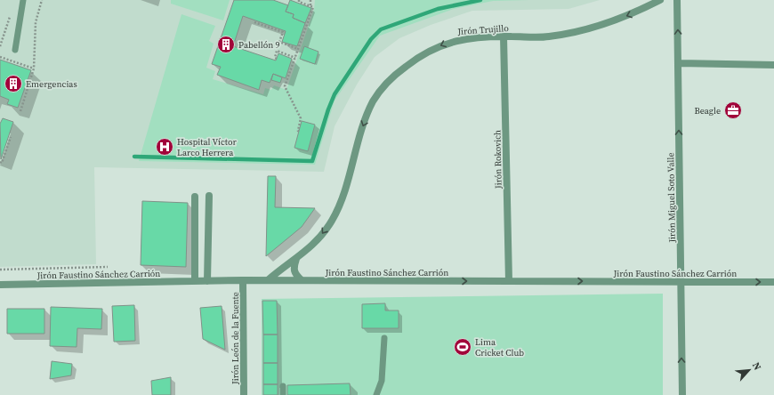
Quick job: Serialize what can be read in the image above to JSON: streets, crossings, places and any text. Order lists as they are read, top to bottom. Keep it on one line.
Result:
{"streets":{"street":["Jirón Trujillo","Jirón Rokovich","Jirón Miguel Soto Valle","Jirón Faustino Sánchez Carrión","Jirón León de la Fuente"]},"crossings":[["Jirón Trujillo","Jirón Rokovich"],["Jirón Trujillo","Jirón Faustino Sánchez Carrión"],["Jirón Rokovich","Jirón Faustino Sánchez Carrión"],["Jirón Miguel Soto Valle","Jirón Faustino Sánchez Carrión"],["Jirón Faustino Sánchez Carrión","Jirón León de la Fuente"]],"one_way":["Jirón Trujillo","Jirón Miguel Soto Valle","Jirón Faustino Sánchez Carrión"],"places":{"building":["Pabellón 9","Emergencias"],"office":["Beagle"],"hospital":["Hospital Víctor Larco Herrera"],"sports":["Lima Cricket Club"]},"north":"top right"}
